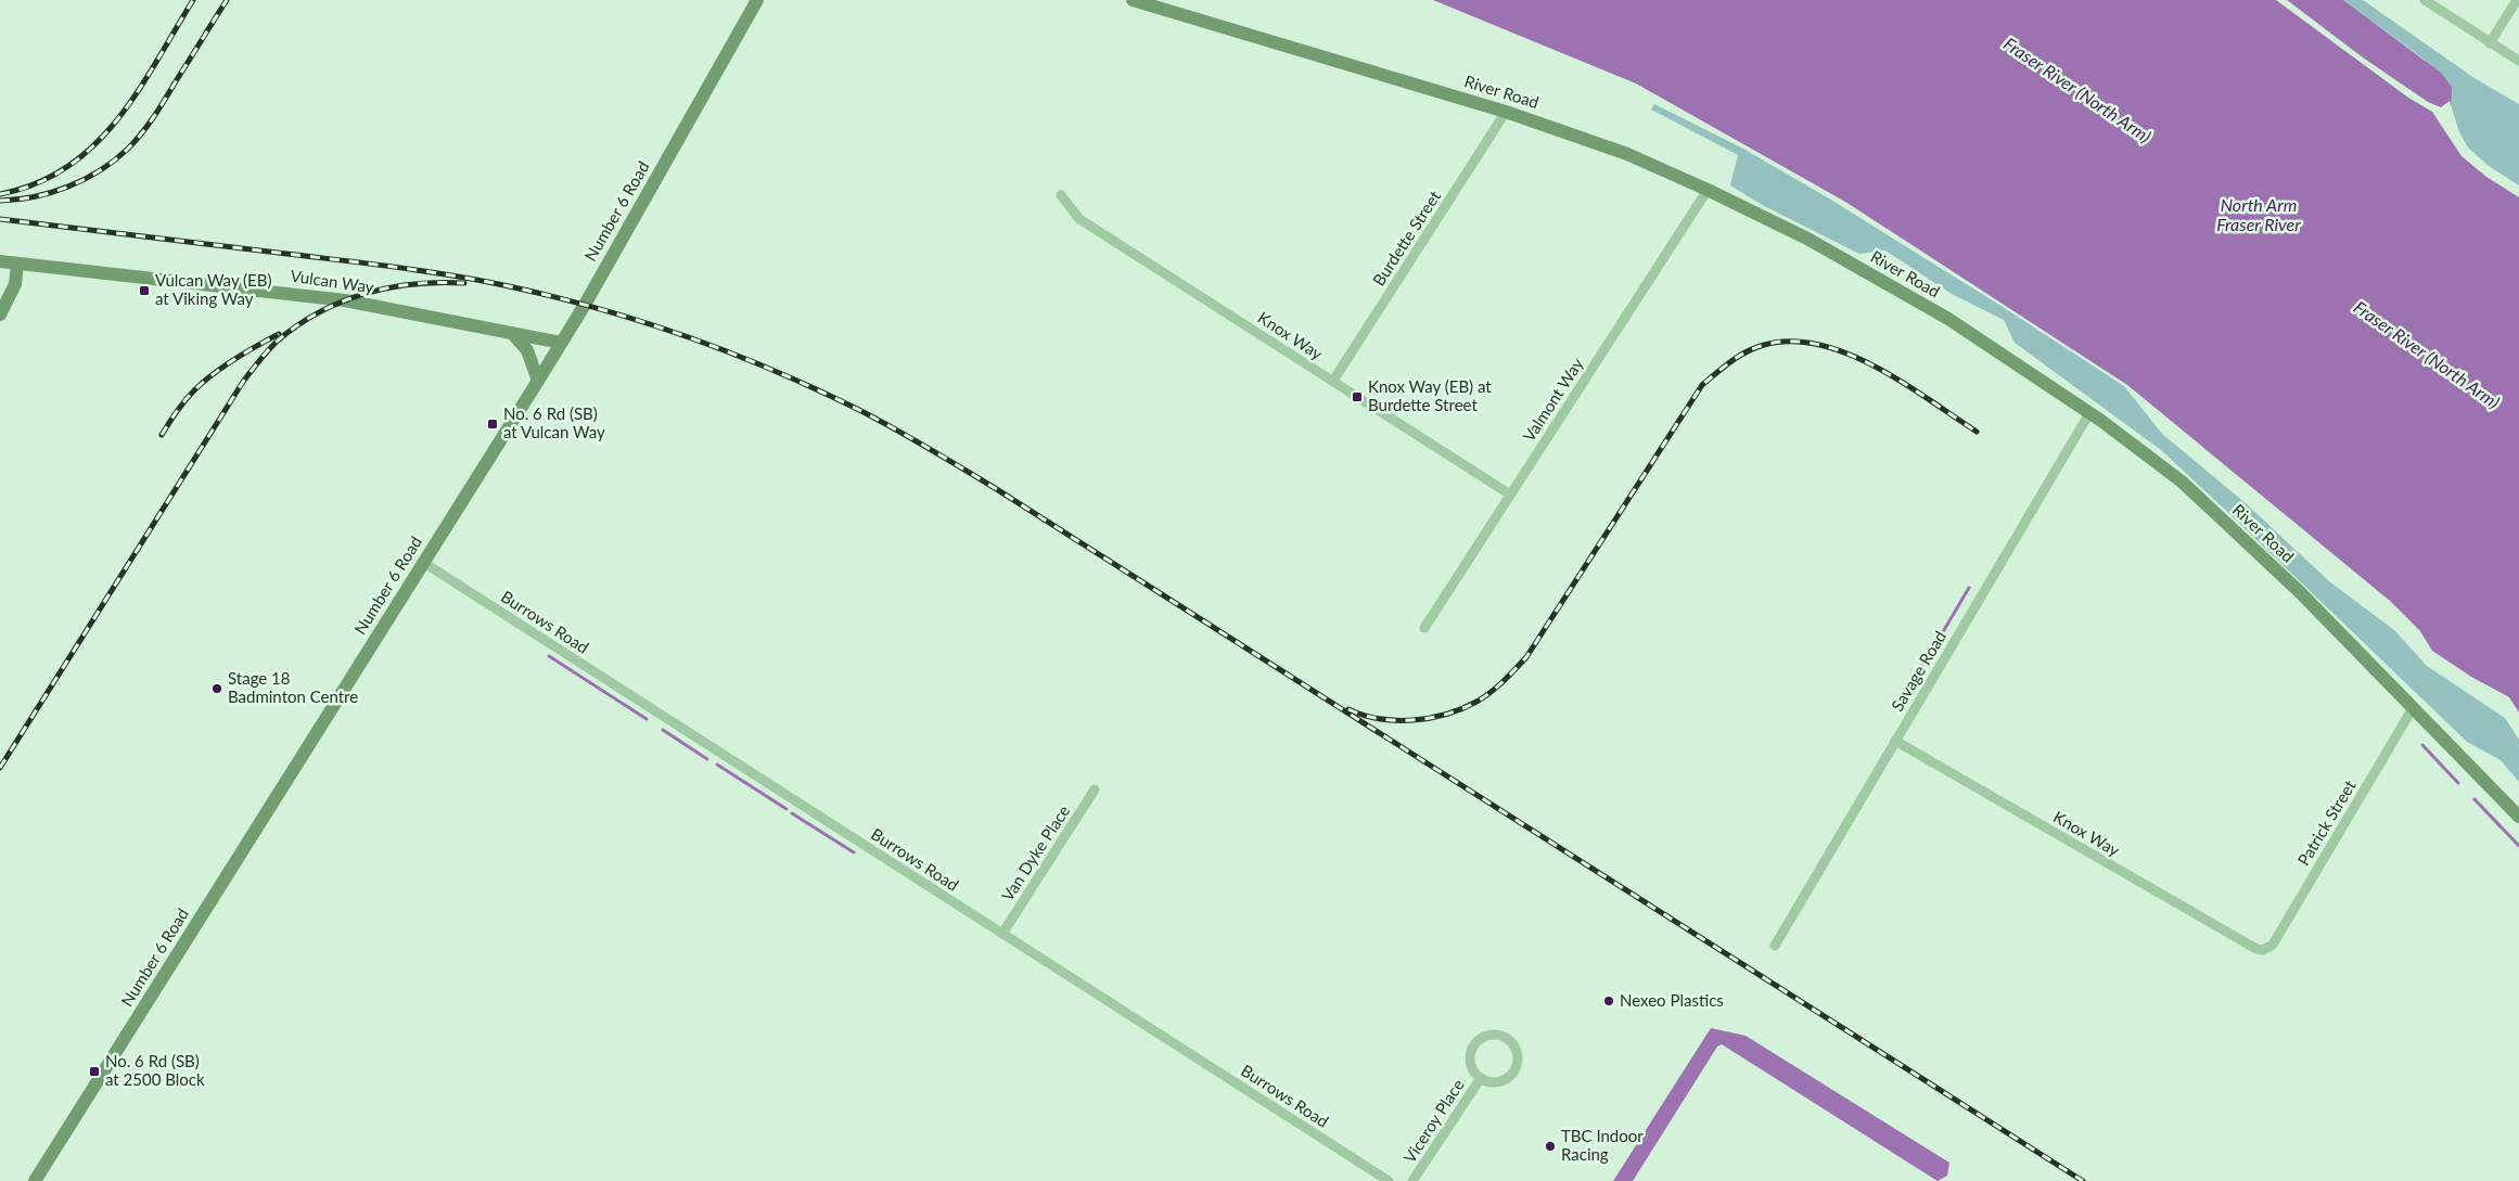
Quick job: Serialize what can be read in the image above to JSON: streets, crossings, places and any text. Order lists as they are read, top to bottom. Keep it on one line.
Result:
{"streets":{"street":["River Road","Number 6 Road","Burdette Street","Vulcan Way","Knox Way","Valmont Way","Burrows Road","Savage Road","Patrick Street","Van Dyke Place","Viceroy Place"]},"crossings":[["River Road","Burdette Street"],["River Road","Valmont Way"],["River Road","Savage Road"],["River Road","Patrick Street"],["Number 6 Road","Vulcan Way"],["Number 6 Road","Burrows Road"],["Burdette Street","Knox Way"],["Knox Way","Valmont Way"],["Knox Way","Savage Road"],["Knox Way","Patrick Street"],["Burrows Road","Van Dyke Place"]],"water":["Fraser River (North Arm)","North Arm Fraser River"],"places":{"transit":["Vulcan Way (EB) at Viking Way","Knox Way (EB) at Burdette Street","No. 6 Rd (SB) at Vulcan Way","No. 6 Rd (SB) at 2500 Block"],"other":["Stage 18 Badminton Centre","Nexeo Plastics","TBC Indoor Racing"]}}
